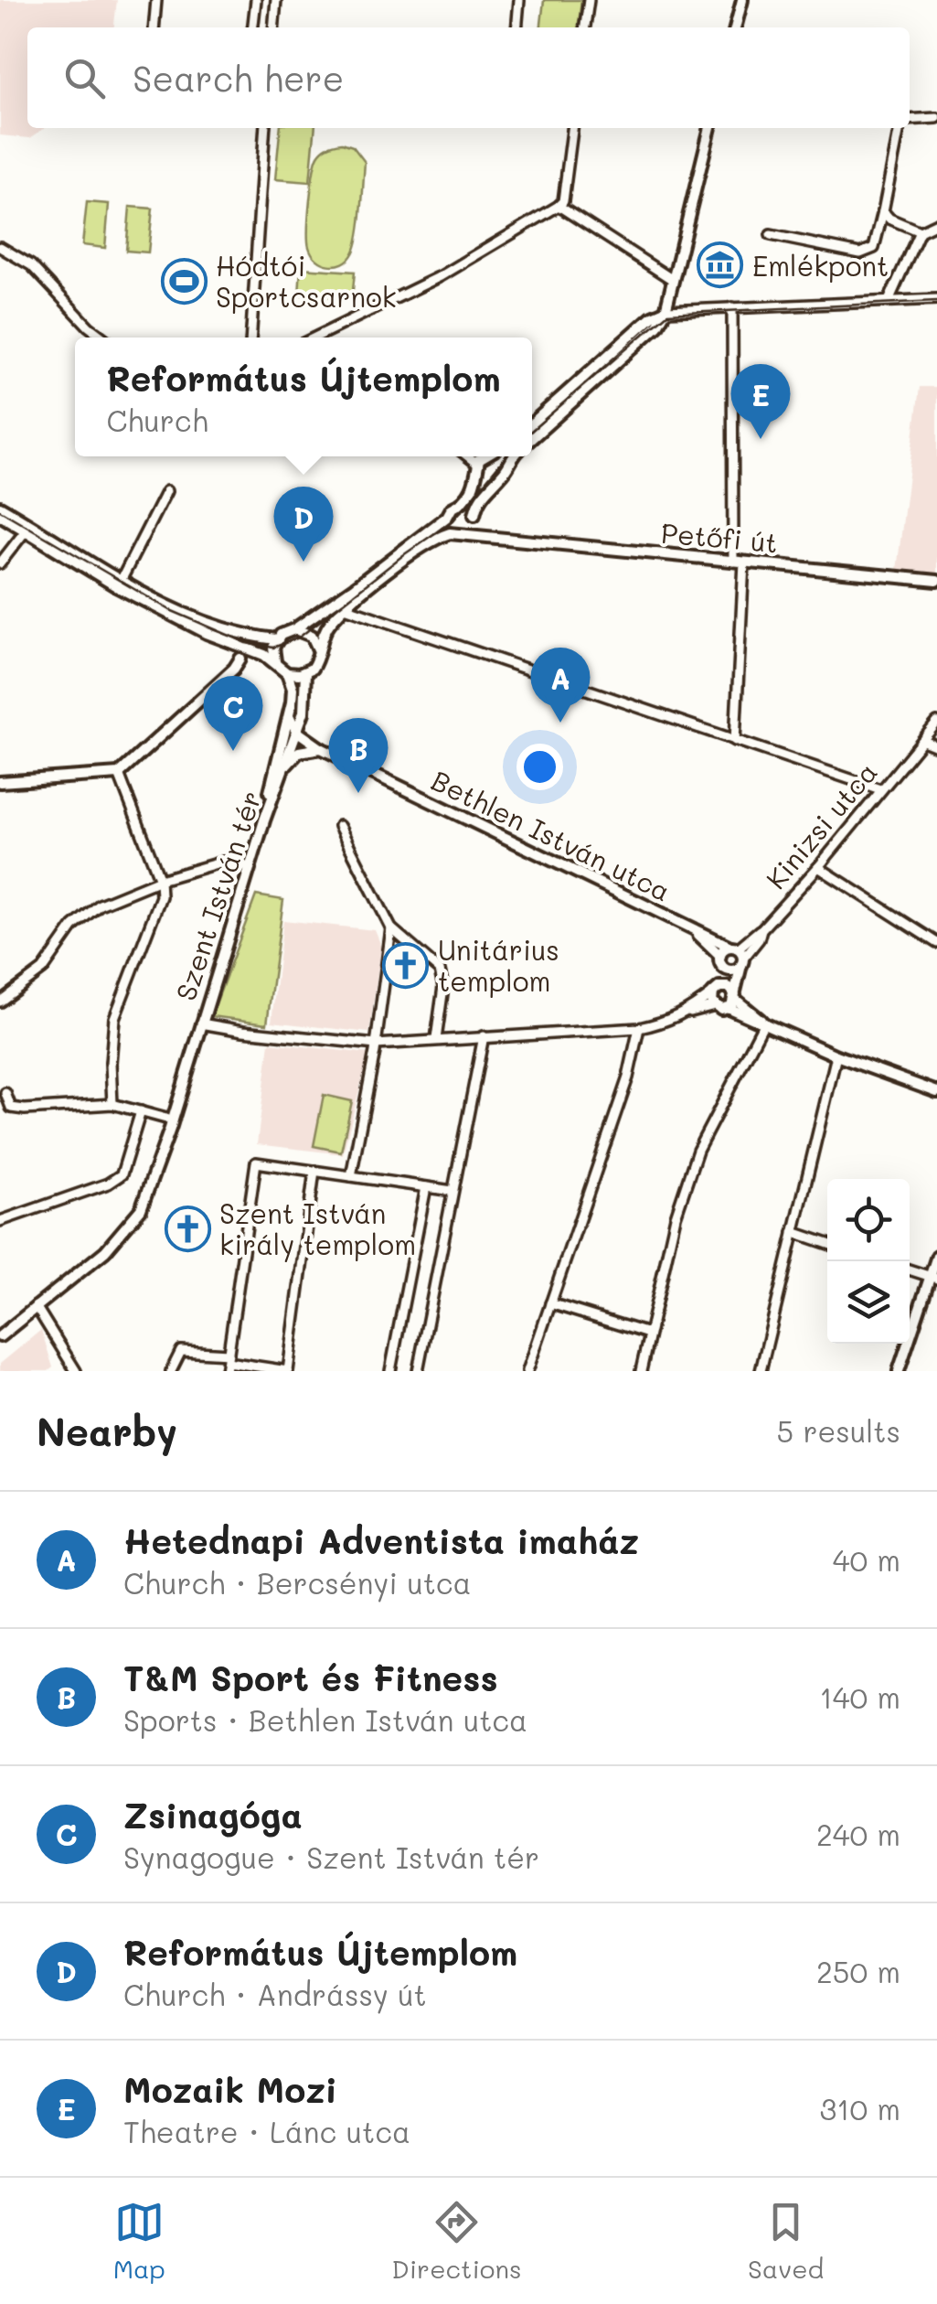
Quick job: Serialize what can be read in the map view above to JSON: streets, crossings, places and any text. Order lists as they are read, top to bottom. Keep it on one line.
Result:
{"streets":{"street":["Petőfi út","Kinizsi utca","Bethlen István utca","Szent István tér"]},"crossings":[["Kinizsi utca","Bethlen István utca"],["Bethlen István utca","Szent István tér"]],"places":{"museum":["Emlékpont"],"sports":["Hódtói Sportcsarnok"],"church":["Unitárius templom","Szent István király templom"]},"page":{"search":"Search here","popup":["Református Újtemplom","Church"],"pins":["E","D","A","C","B"],"heading":["Nearby","5 results"],"list":[{"mark":"A","name":"Hetednapi Adventista imaház","note":"Church · Bercsényi utca","value":"40 m"},{"mark":"B","name":"T&M Sport és Fitness","note":"Sports · Bethlen István utca","value":"140 m"},{"mark":"C","name":"Zsinagóga","note":"Synagogue · Szent István tér","value":"240 m"},{"mark":"D","name":"Református Újtemplom","note":"Church · Andrássy út","value":"250 m"},{"mark":"E","name":"Mozaik Mozi","note":"Theatre · Lánc utca","value":"310 m"}],"nav":["Map","Directions","Saved"]}}
